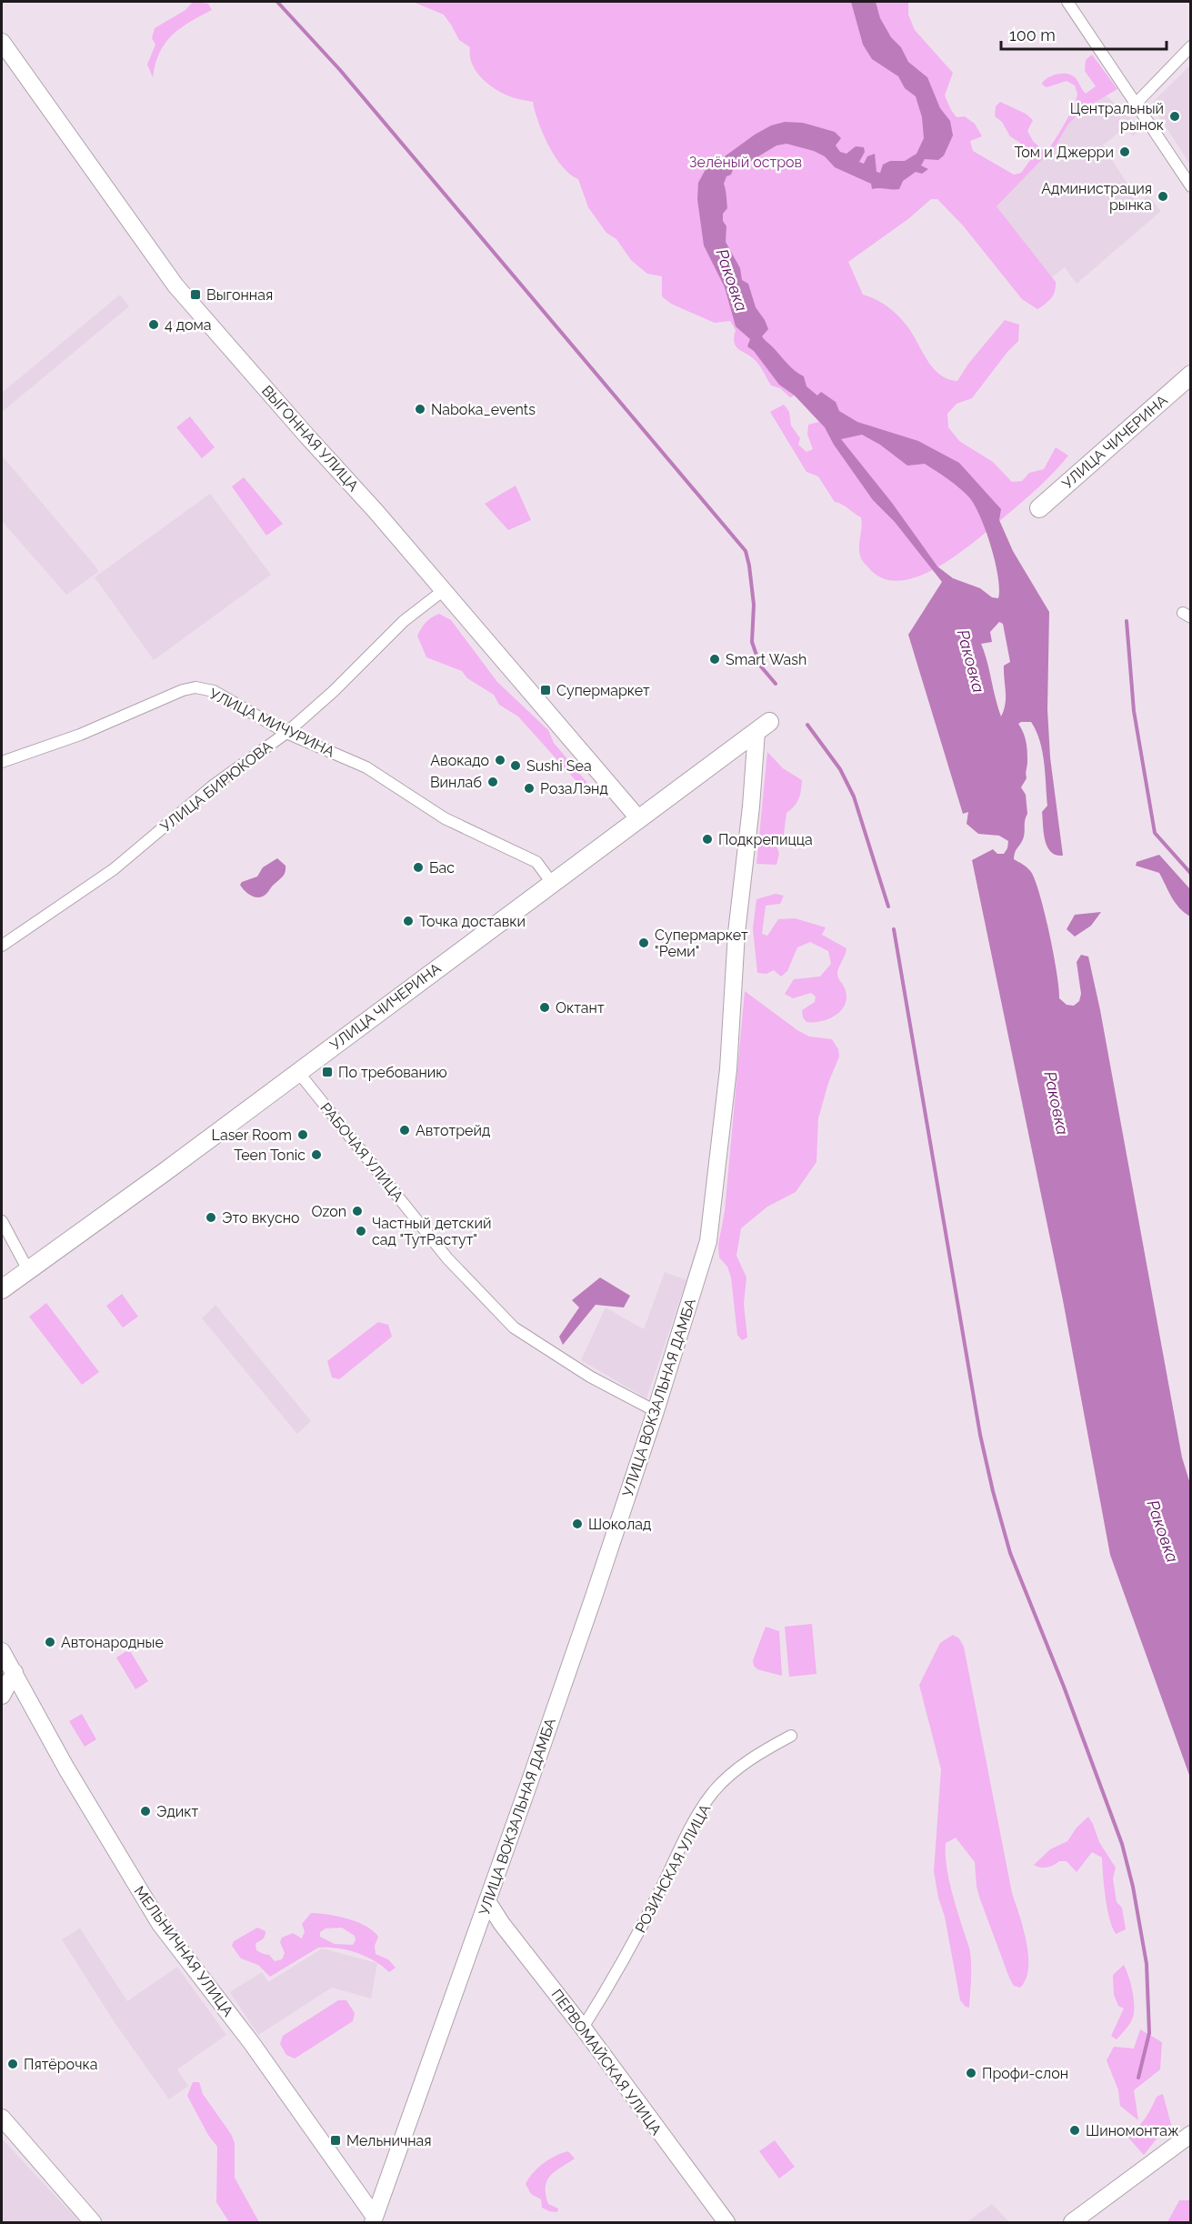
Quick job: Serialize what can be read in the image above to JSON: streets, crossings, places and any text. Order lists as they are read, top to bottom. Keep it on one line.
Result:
{"streets":{"main road":["УЛИЦА ЧИЧЕРИНА"],"street":["ВЫГОННАЯ УЛИЦА","УЛИЦА МИЧУРИНА","УЛИЦА БИРЮКОВА","РАБОЧАЯ УЛИЦА","УЛИЦА ВОКЗАЛЬНАЯ ДАМБА","РОЗИНСКАЯ УЛИЦА","МЕЛЬНИЧНАЯ УЛИЦА","ПЕРВОМАЙСКАЯ УЛИЦА"]},"crossings":[["ВЫГОННАЯ УЛИЦА","УЛИЦА ЧИЧЕРИНА"],["ВЫГОННАЯ УЛИЦА","УЛИЦА БИРЮКОВА"],["УЛИЦА ЧИЧЕРИНА","УЛИЦА МИЧУРИНА"],["УЛИЦА ЧИЧЕРИНА","РАБОЧАЯ УЛИЦА"],["УЛИЦА ЧИЧЕРИНА","УЛИЦА ВОКЗАЛЬНАЯ ДАМБА"],["УЛИЦА МИЧУРИНА","УЛИЦА БИРЮКОВА"],["РАБОЧАЯ УЛИЦА","УЛИЦА ВОКЗАЛЬНАЯ ДАМБА"],["УЛИЦА ВОКЗАЛЬНАЯ ДАМБА","МЕЛЬНИЧНАЯ УЛИЦА"],["УЛИЦА ВОКЗАЛЬНАЯ ДАМБА","ПЕРВОМАЙСКАЯ УЛИЦА"],["РОЗИНСКАЯ УЛИЦА","ПЕРВОМАЙСКАЯ УЛИЦА"]],"water":["Раковка"],"parks":["Зелёный остров"],"places":{"other":["Центральный рынок","Том и Джерри","Администрация рынка","4 дома","Naboka_events","Smart Wash","Авокадо","Sushi Sea","Винлаб","РозаЛэнд","Подкрепицца","Бас","Точка доставки","Супермаркет \"Реми\"","Октант","Автотрейд","Laser Room","Teen Tonic","Ozon","Это вкусно","Частный детский сад \"ТутРастут\"","Шоколад","Автонародные","Эдикт","Пятёрочка","Профи-слон","Шиномонтаж"],"transit":["Выгонная","Супермаркет","По требованию","Мельничная"]},"scale_bar":"100 m"}
